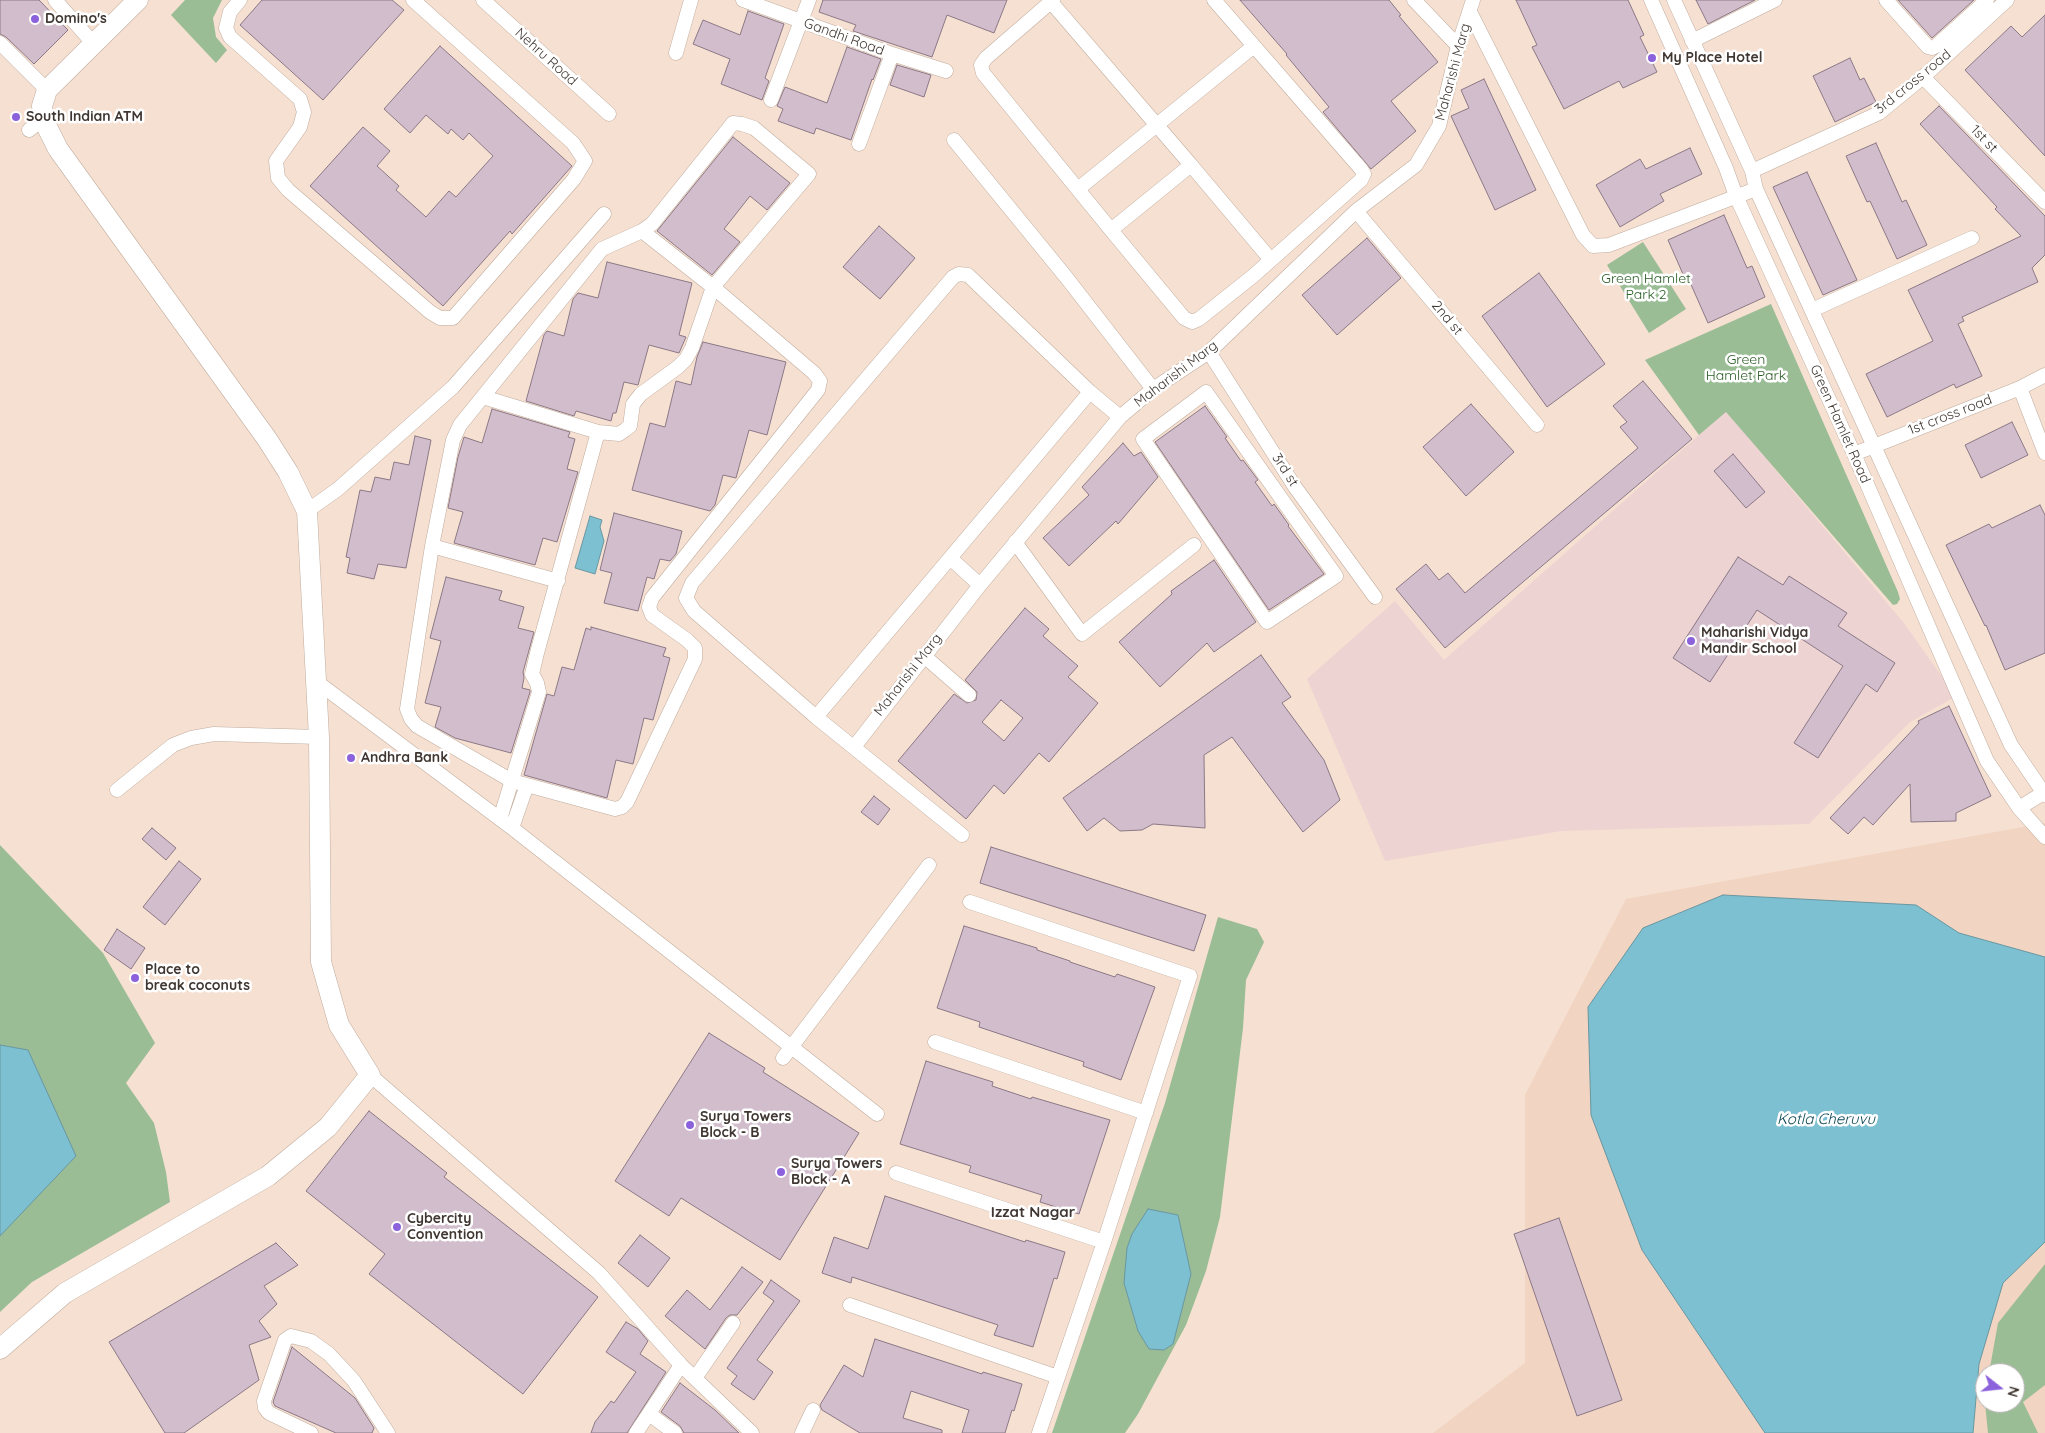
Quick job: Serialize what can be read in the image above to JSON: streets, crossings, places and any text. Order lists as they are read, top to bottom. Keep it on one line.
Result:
{"streets":{"street":["Gandhi Road","Nehru Road","Maharishi Marg","3rd cross road","1st st","2nd st","1st cross road","Green Hamlet Road","3rd st"]},"crossings":[["Maharishi Marg","2nd st"],["Maharishi Marg","3rd st"],["3rd cross road","1st st"],["3rd cross road","Green Hamlet Road"],["1st cross road","Green Hamlet Road"]],"districts":["Izzat Nagar"],"water":["Kotla Cheruvu"],"parks":["Green Hamlet Park 2","Green Hamlet Park"],"places":["Domino's","My Place Hotel","South Indian ATM","Maharishi Vidya Mandir School","Andhra Bank","Place to break coconuts","Surya Towers Block - B","Surya Towers Block - A","Cybercity Convention"],"north":"right"}
